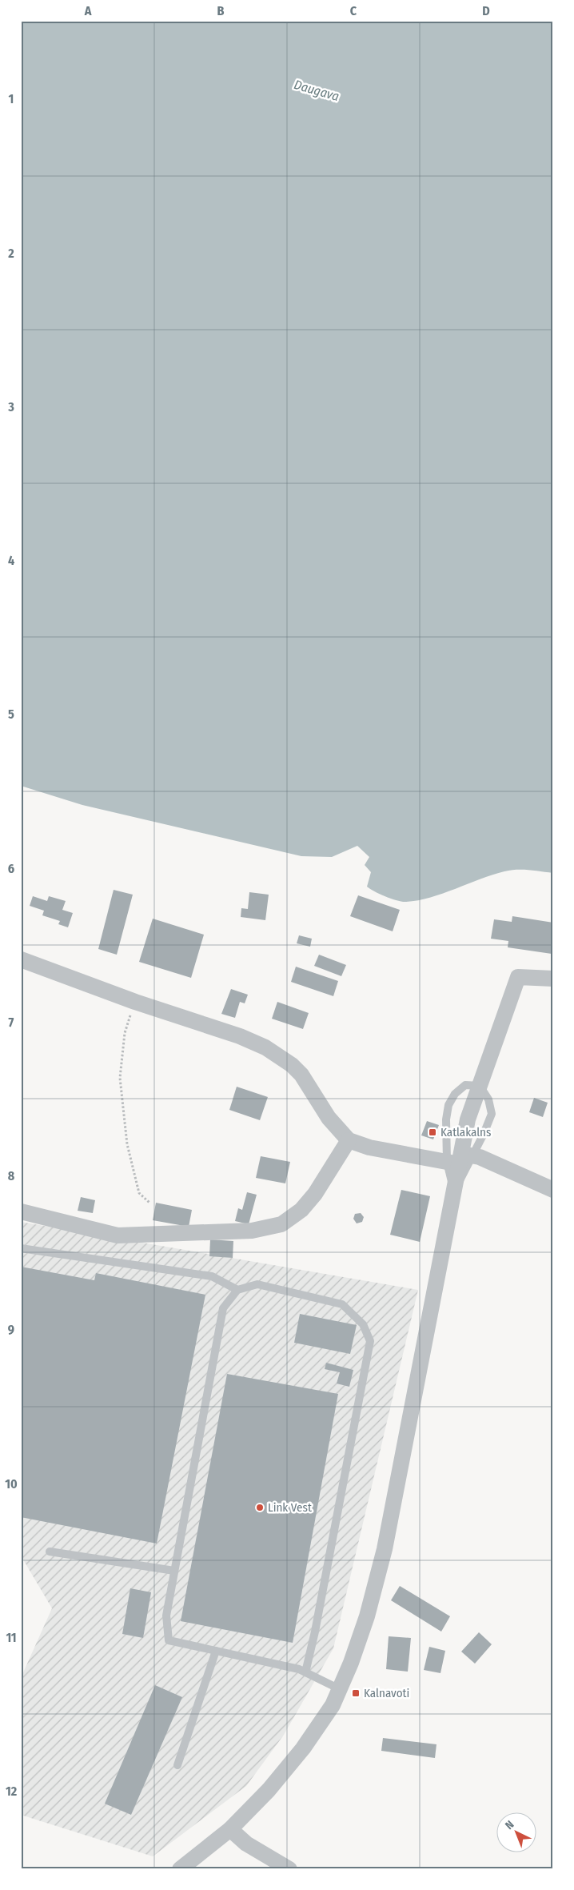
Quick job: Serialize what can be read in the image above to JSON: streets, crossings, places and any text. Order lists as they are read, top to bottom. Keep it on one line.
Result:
{"water":["Daugava"],"places":{"transit":["Katlakalns","Kalnavoti"],"other":["Link Vest"]},"north":"top left","grid":{"columns":["A","B","C","D"],"rows":["1","2","3","4","5","6","7","8","9","10","11","12"]}}
